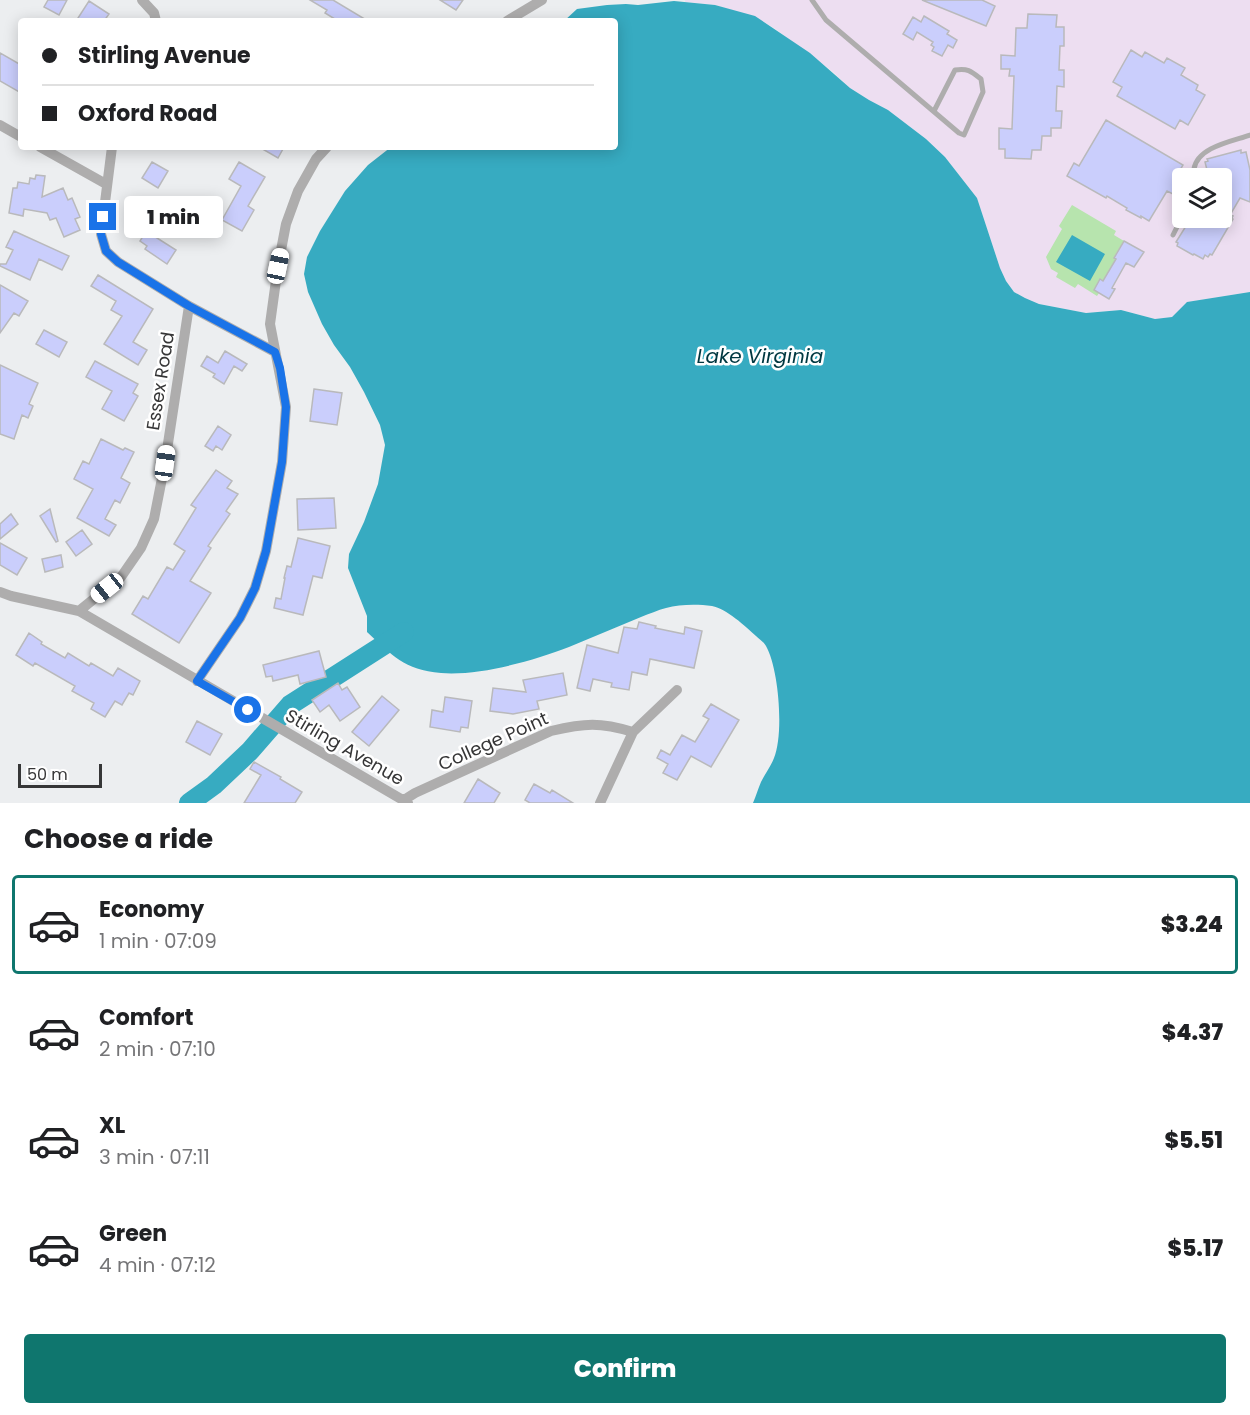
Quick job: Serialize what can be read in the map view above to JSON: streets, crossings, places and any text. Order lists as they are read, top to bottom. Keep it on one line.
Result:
{"streets":{"street":["Essex Road","College Point","Stirling Avenue"]},"crossings":[["Essex Road","Stirling Avenue"],["College Point","Stirling Avenue"]],"water":["Lake Virginia"],"scale_bar":"50 m","page":{"banner":["Stirling Avenue","Oxford Road"],"bubble":"1 min","scale":"50 m","heading":"Choose a ride","list":[{"name":"Economy","note":"1 min · 07:09","value":"$3.24"},{"name":"Comfort","note":"2 min · 07:10","value":"$4.37"},{"name":"XL","note":"3 min · 07:11","value":"$5.51"},{"name":"Green","note":"4 min · 07:12","value":"$5.17"}],"buttons":"Confirm"}}
